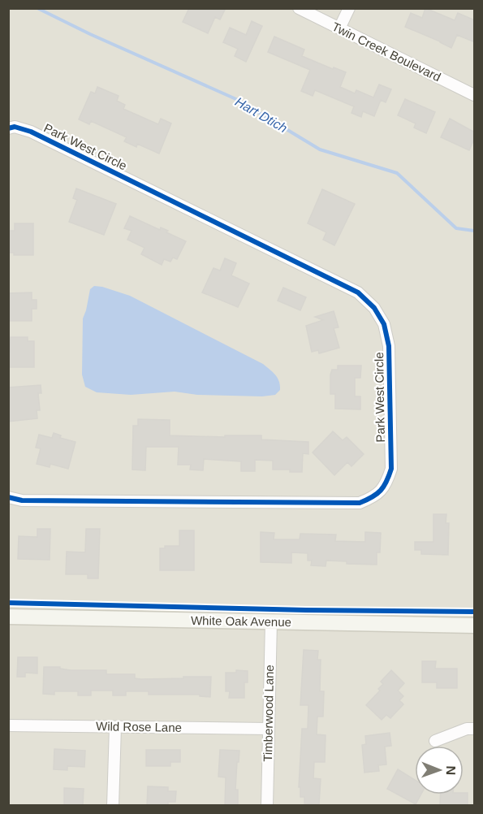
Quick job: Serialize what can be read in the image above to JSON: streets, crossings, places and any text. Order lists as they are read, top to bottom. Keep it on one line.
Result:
{"streets":{"street":["Twin Creek Boulevard","Park West Circle","White Oak Avenue","Timberwood Lane","Wild Rose Lane"]},"crossings":[["White Oak Avenue","Timberwood Lane"],["Timberwood Lane","Wild Rose Lane"]],"water":["Hart Dtich"],"north":"right"}
